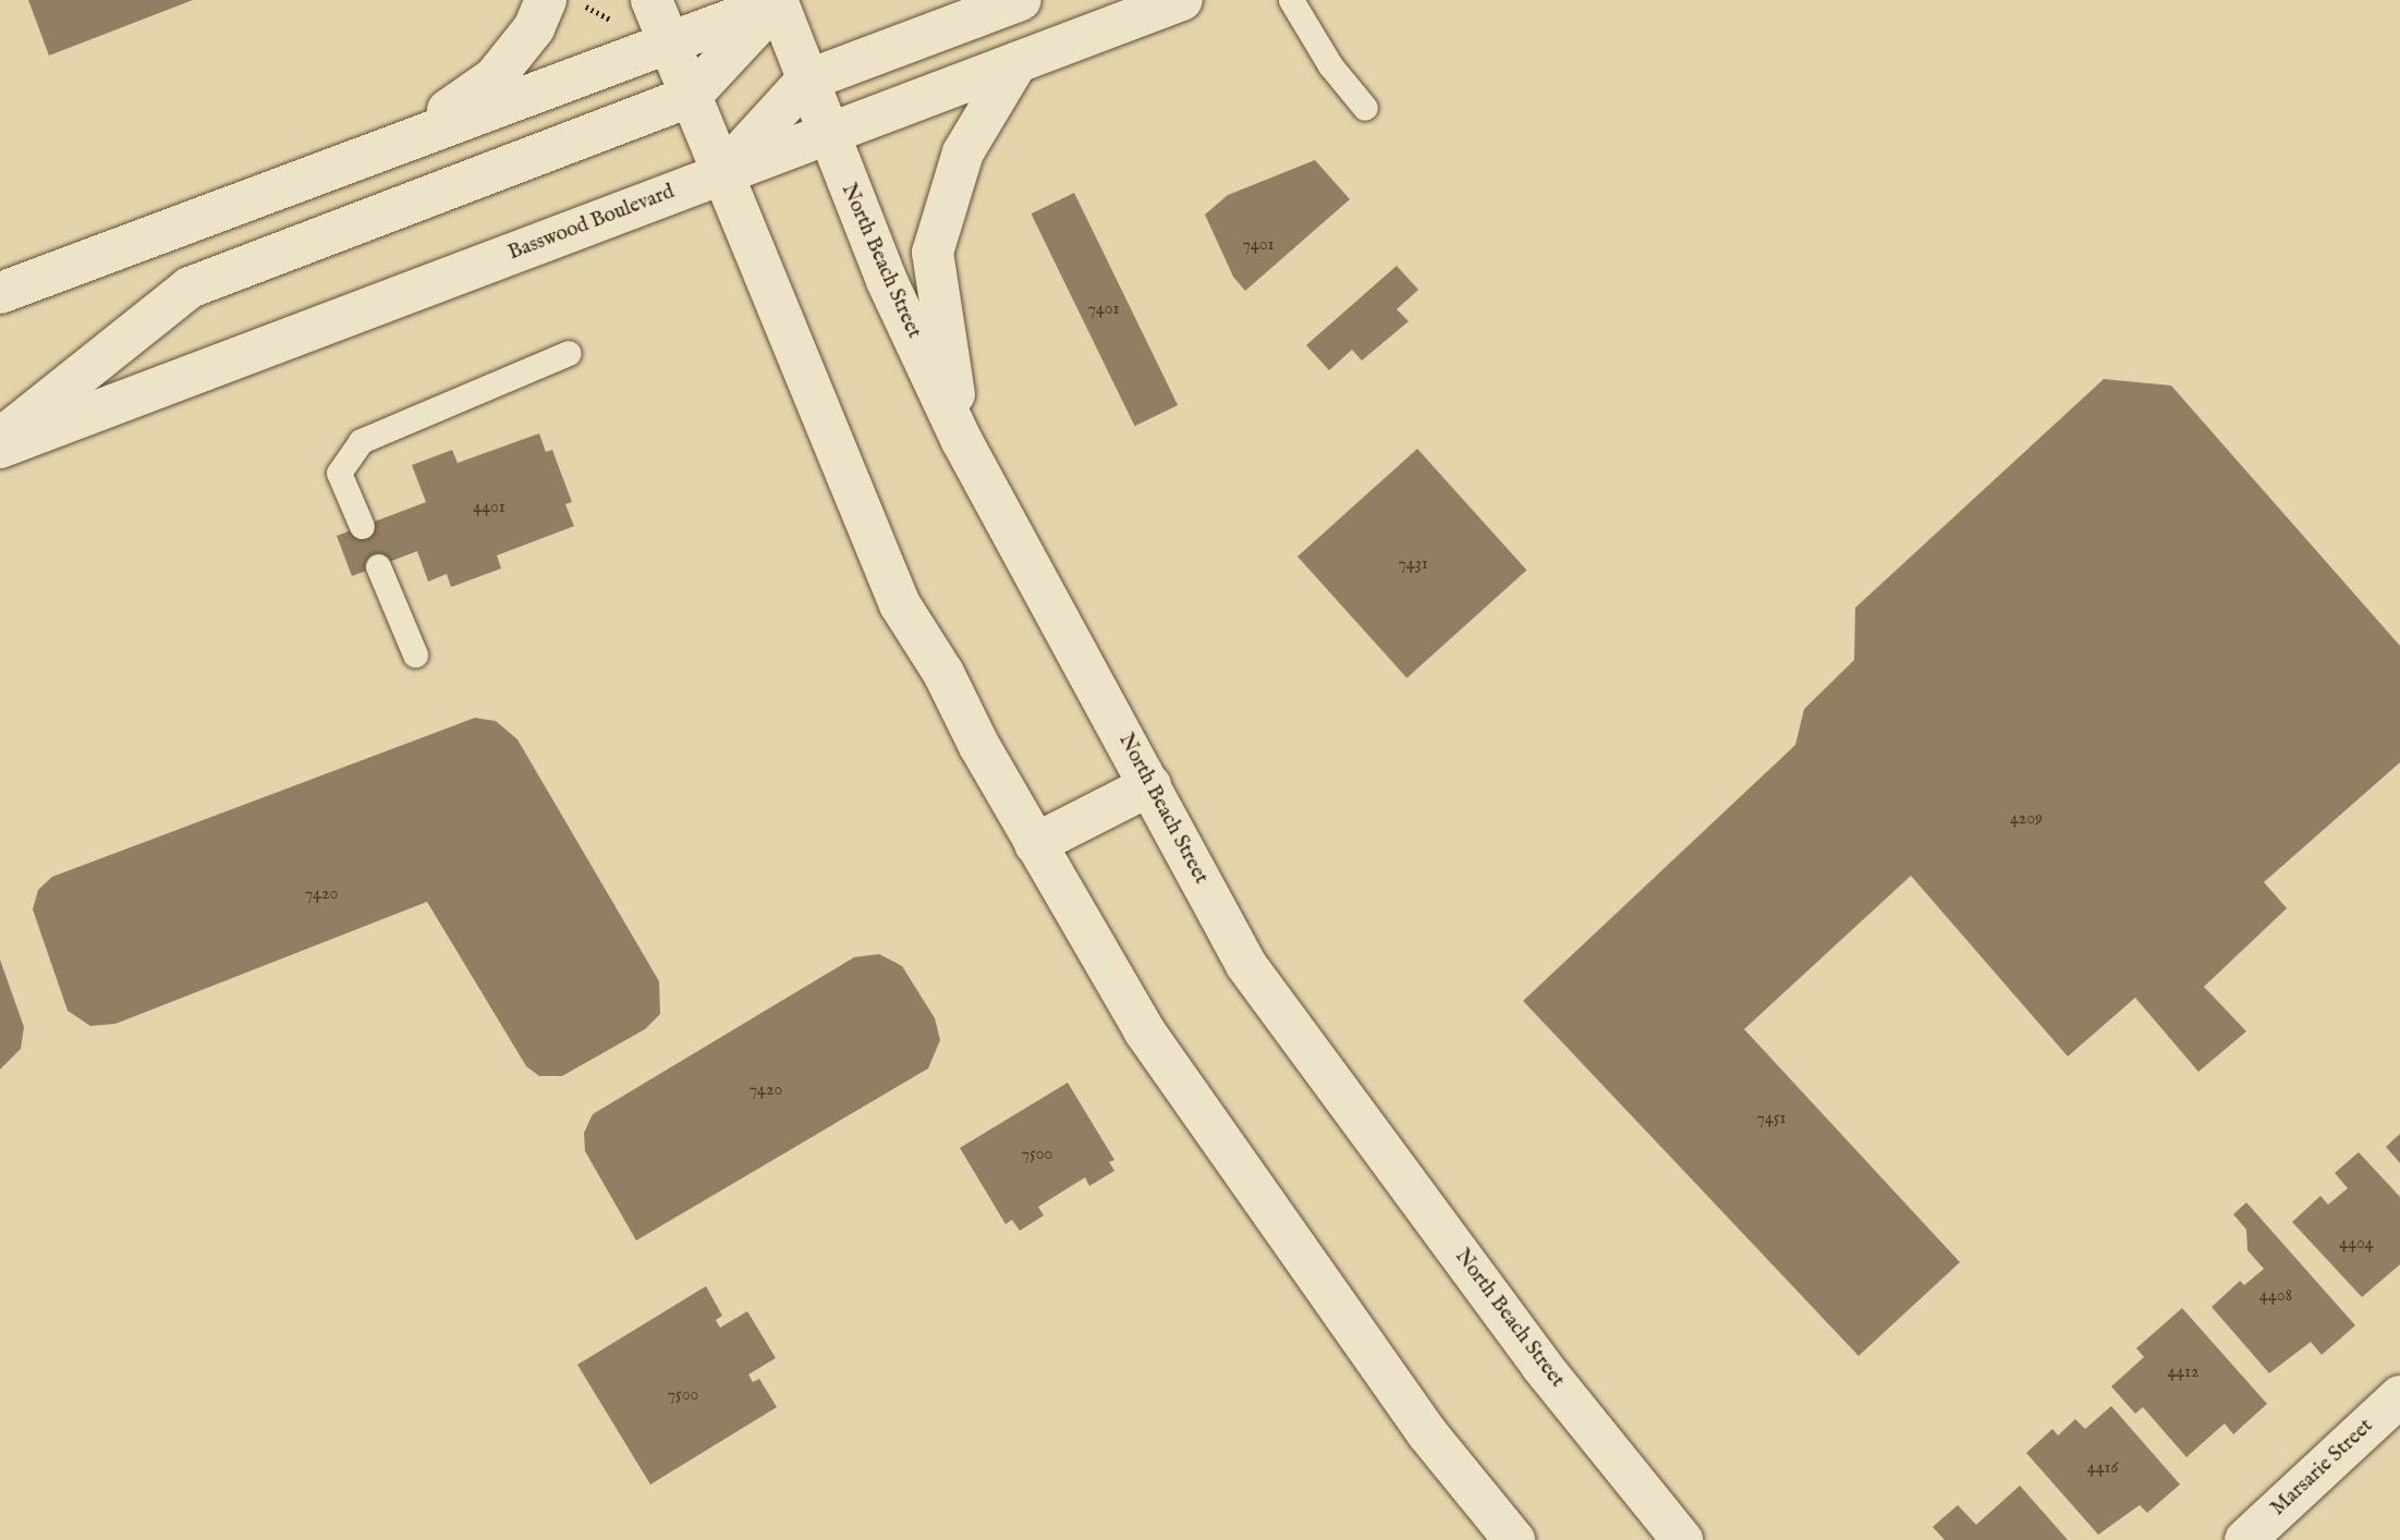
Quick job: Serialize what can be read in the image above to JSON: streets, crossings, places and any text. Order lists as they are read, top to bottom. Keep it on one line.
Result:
{"streets":{"main road":["Basswood Boulevard","North Beach Street","Marsarie Street"]},"crossings":[["Basswood Boulevard","North Beach Street"]],"house_numbers":["7401","7401","4401","7431","4209","7420","7420","7451","7500","4404","4408","4412","7500","4416"]}
